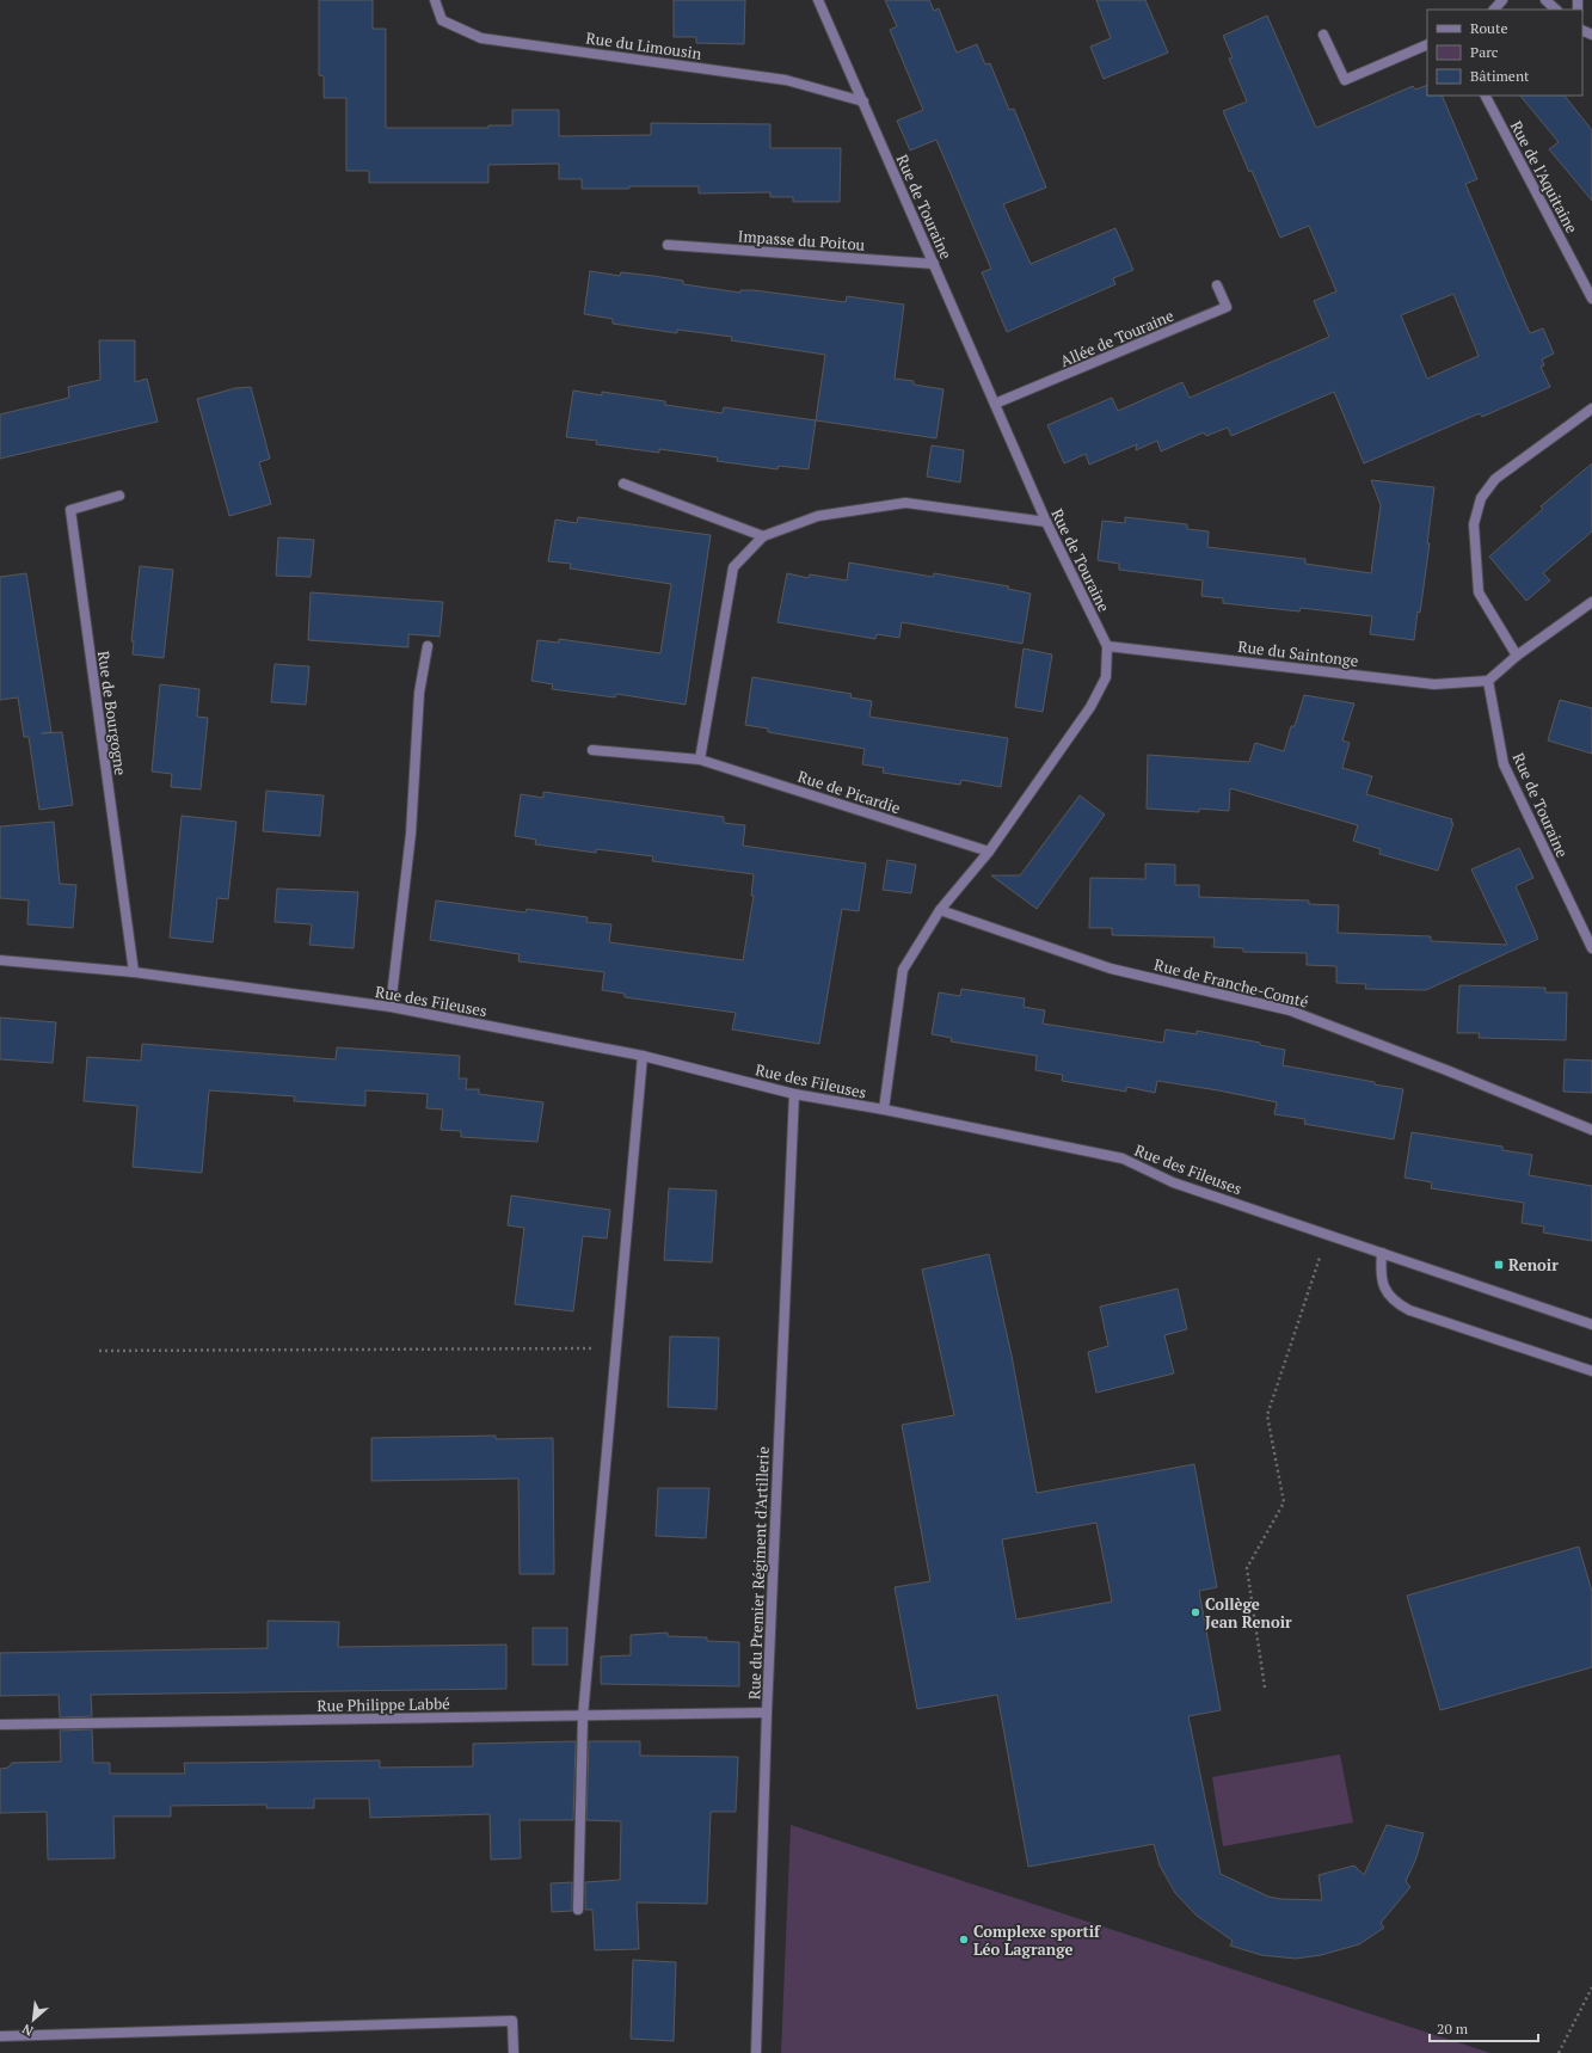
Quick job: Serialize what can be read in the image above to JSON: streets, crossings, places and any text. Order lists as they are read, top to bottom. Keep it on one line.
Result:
{"streets":{"street":["Rue du Limousin","Rue de l'Aquitaine","Rue de Touraine","Impasse du Poitou","Allée de Touraine","Rue du Saintonge","Rue de Bourgogne","Rue de Picardie","Rue de Franche-Comté","Rue des Fileuses","Rue du Premier Régiment d'Artillerie","Rue Philippe Labbé"]},"crossings":[["Rue du Limousin","Rue de Touraine"],["Rue de Touraine","Impasse du Poitou"],["Rue de Touraine","Allée de Touraine"],["Rue de Touraine","Rue du Saintonge"],["Rue de Touraine","Rue de Picardie"],["Rue de Touraine","Rue de Franche-Comté"],["Rue de Touraine","Rue des Fileuses"],["Rue de Bourgogne","Rue des Fileuses"],["Rue des Fileuses","Rue du Premier Régiment d'Artillerie"],["Rue du Premier Régiment d'Artillerie","Rue Philippe Labbé"]],"places":{"transit":["Renoir"],"other":["Collège Jean Renoir","Complexe sportif Léo Lagrange"]},"legend":["Route","Parc","Bâtiment"],"scale_bar":"20 m","north":"bottom left"}
